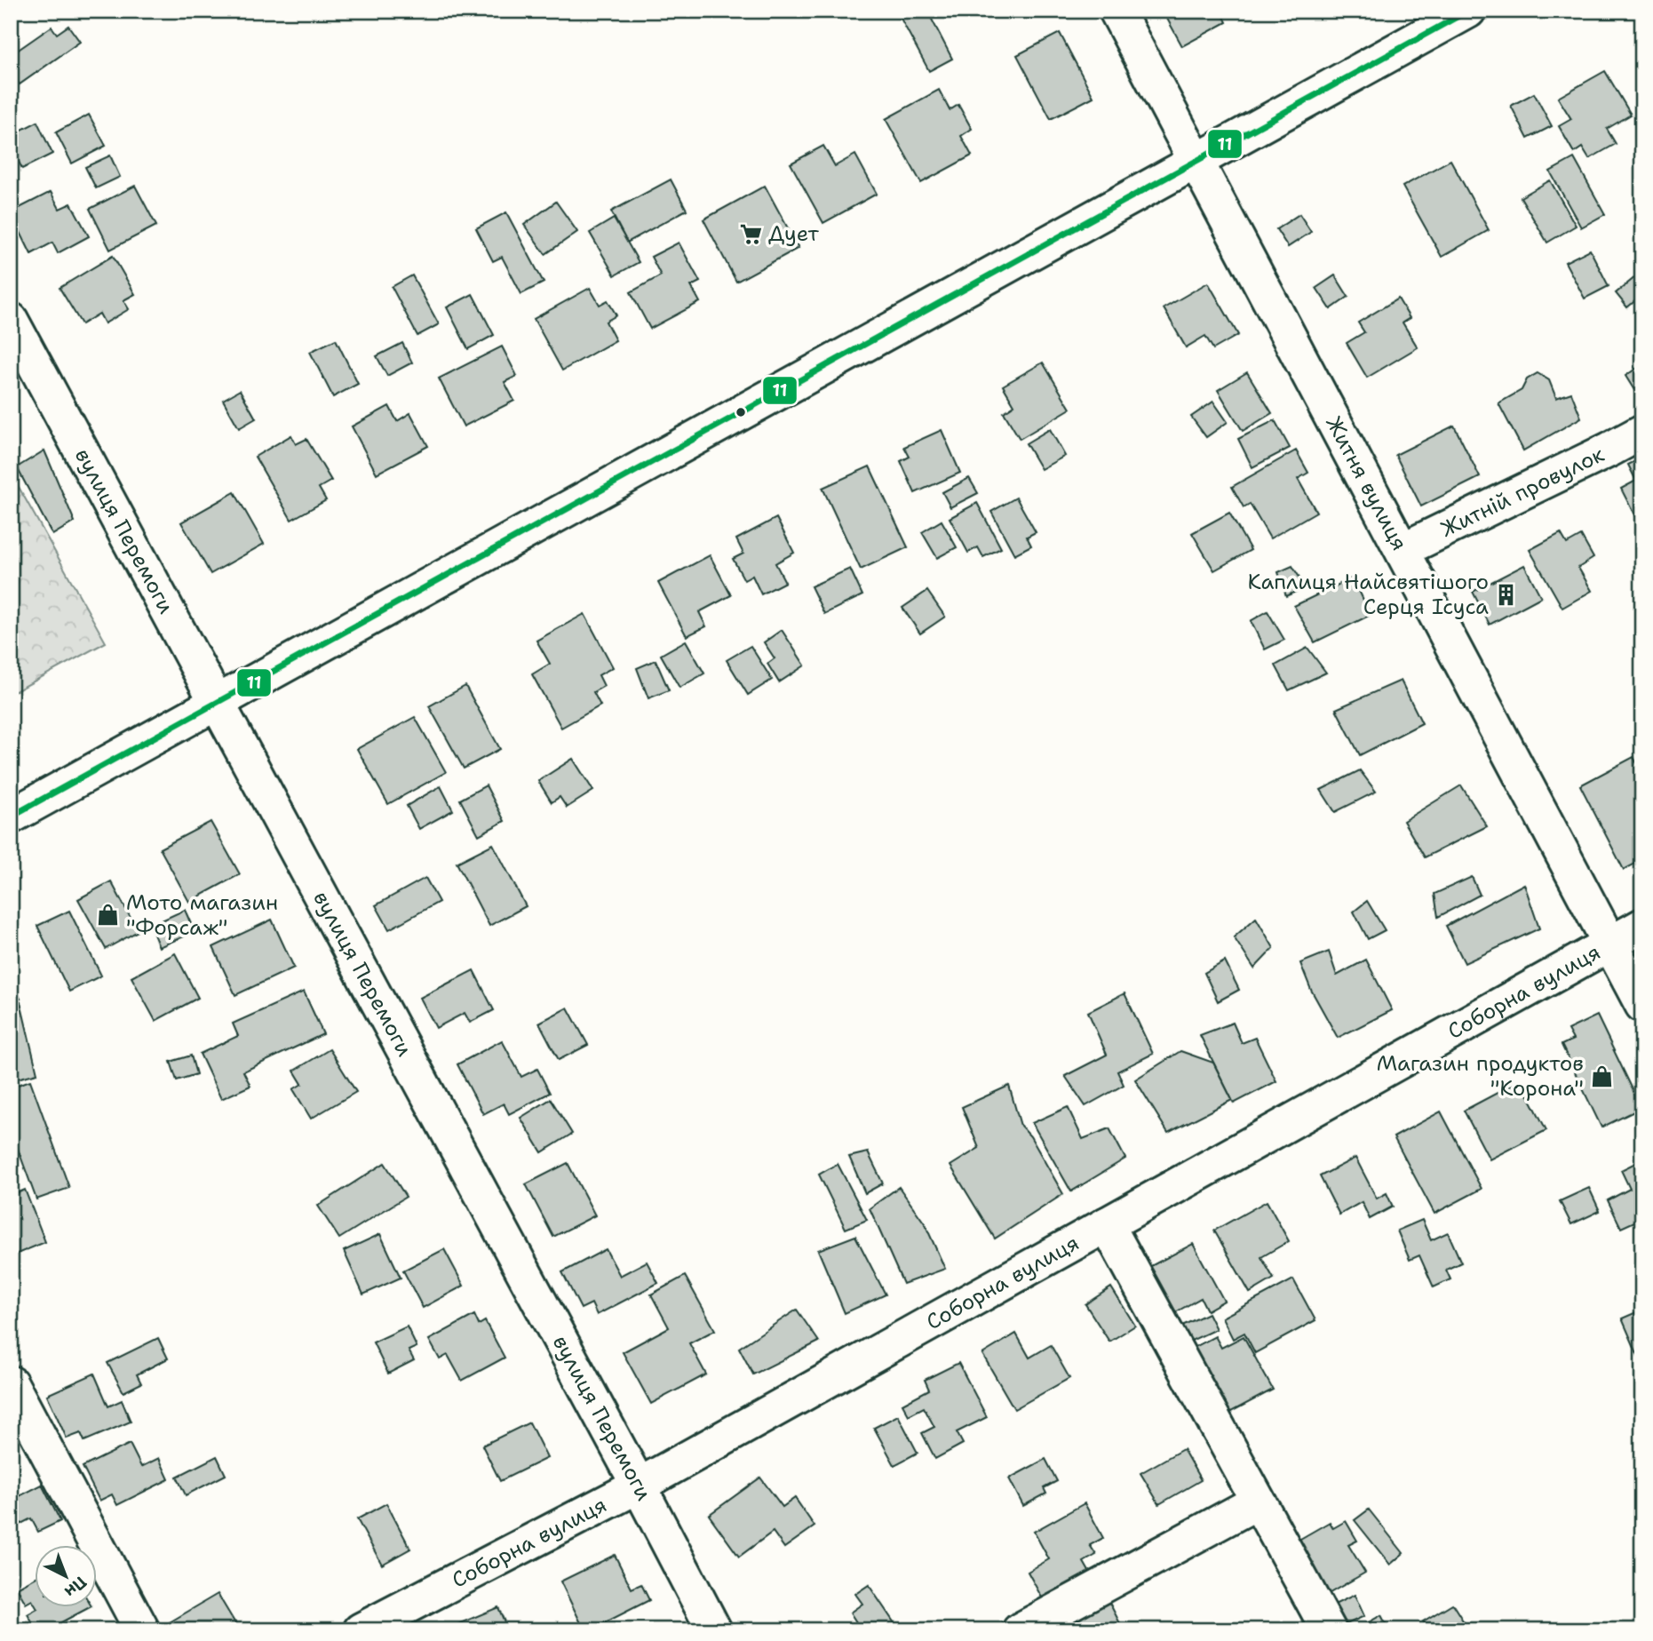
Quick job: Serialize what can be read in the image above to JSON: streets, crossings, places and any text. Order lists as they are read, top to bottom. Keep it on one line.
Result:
{"streets":{"street":["Житня вулиця","Житній провулок","вулиця Перемоги","Соборна вулиця"]},"crossings":[["Житня вулиця","Житній провулок"],["Житня вулиця","Соборна вулиця"],["вулиця Перемоги","Соборна вулиця"]],"places":{"supermarket":["Дует"],"building":["Каплиця Найсвятішого Серця Ісуса"],"shop":["Мото магазин \"Форсаж\"","Магазин продуктов \"Корона\""]},"lines":["transit line 11"],"north":"bottom right"}
